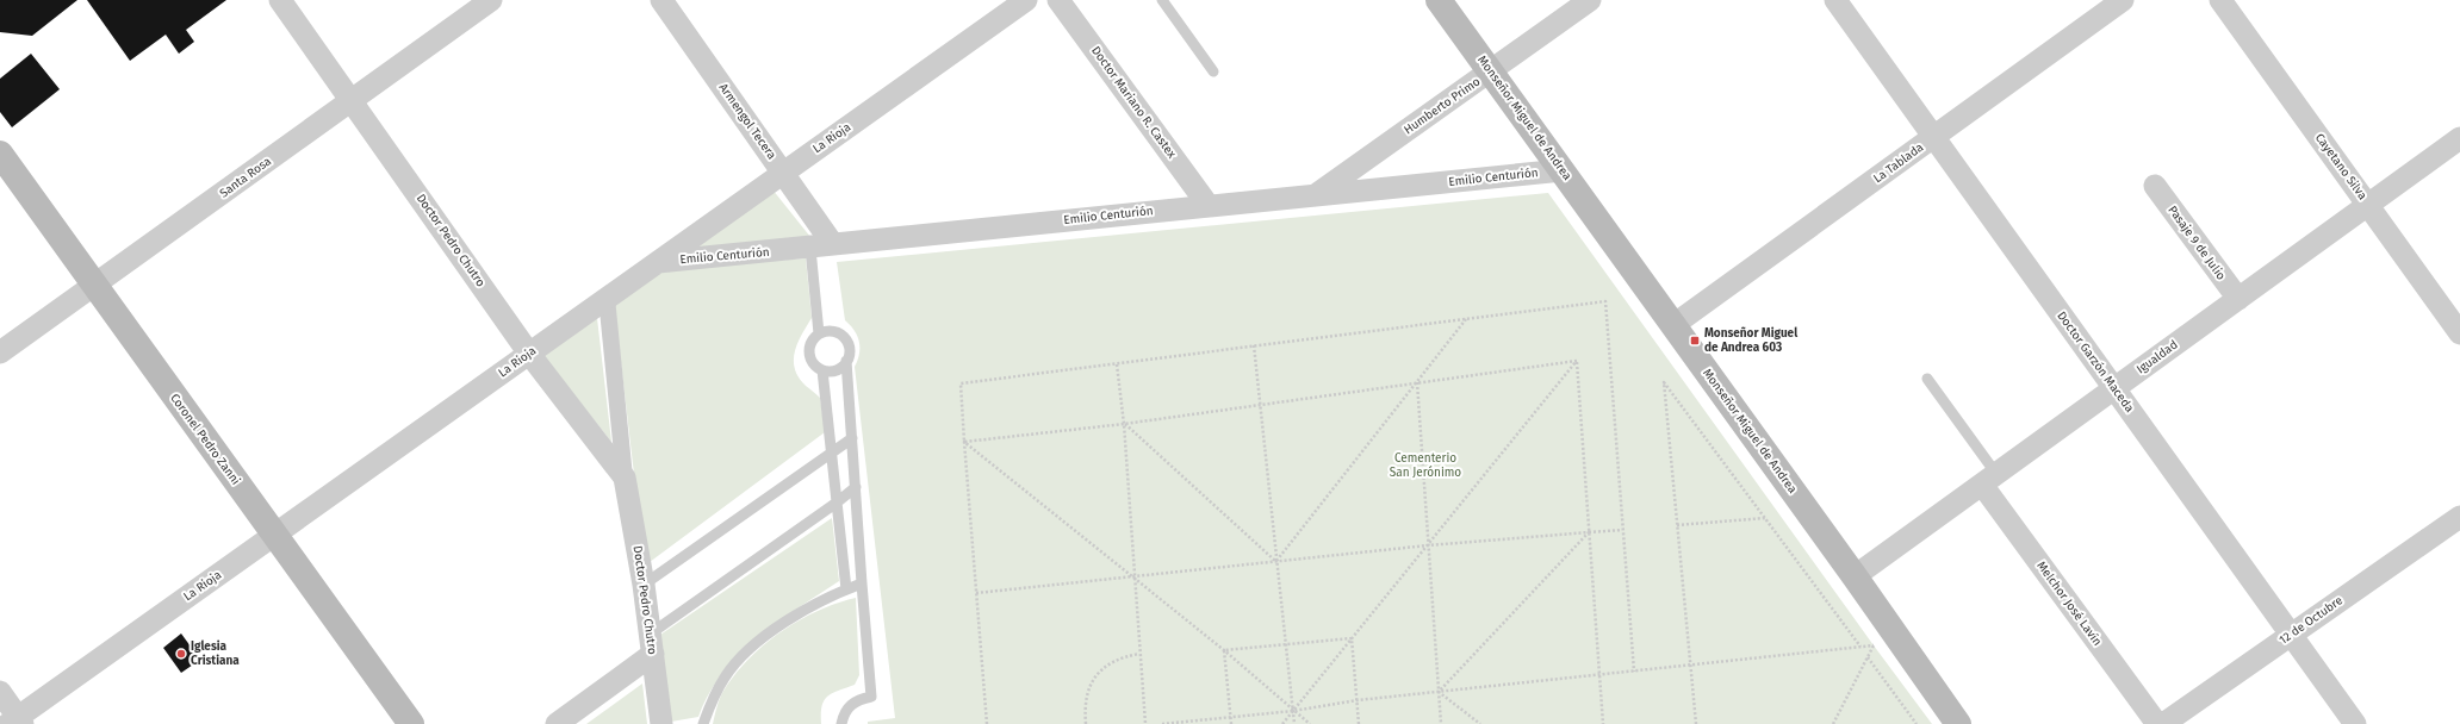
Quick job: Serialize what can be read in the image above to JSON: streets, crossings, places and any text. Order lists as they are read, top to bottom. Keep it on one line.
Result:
{"streets":{"main road":["Monseñor Miguel de Andrea","Coronel Pedro Zanni"],"street":["Doctor Mariano R. Castex","Humberto Primo","Armengol Tecera","La Rioja","La Tablada","Cayetano Silva","Santa Rosa","Emilio Centurión","Doctor Pedro Chutro","Pasaje 9 de Julio","Igualdad","Doctor Garzón Maceda","Melchor José Lavín","12 de Octubre"]},"crossings":[["Doctor Mariano R. Castex","Emilio Centurión"],["Humberto Primo","Monseñor Miguel de Andrea"],["Humberto Primo","Emilio Centurión"],["Monseñor Miguel de Andrea","La Tablada"],["Monseñor Miguel de Andrea","Emilio Centurión"],["Monseñor Miguel de Andrea","Igualdad"],["Armengol Tecera","La Rioja"],["Armengol Tecera","Emilio Centurión"],["La Rioja","Emilio Centurión"],["La Rioja","Doctor Pedro Chutro"],["La Rioja","Coronel Pedro Zanni"],["La Tablada","Doctor Garzón Maceda"],["Cayetano Silva","Igualdad"],["Santa Rosa","Doctor Pedro Chutro"],["Santa Rosa","Coronel Pedro Zanni"],["Pasaje 9 de Julio","Igualdad"],["Igualdad","Doctor Garzón Maceda"],["Igualdad","Melchor José Lavín"],["Doctor Garzón Maceda","12 de Octubre"]],"parks":["Cementerio San Jerónimo"],"places":{"transit":["Monseñor Miguel de Andrea 603"],"other":["Iglesia Cristiana"]}}
